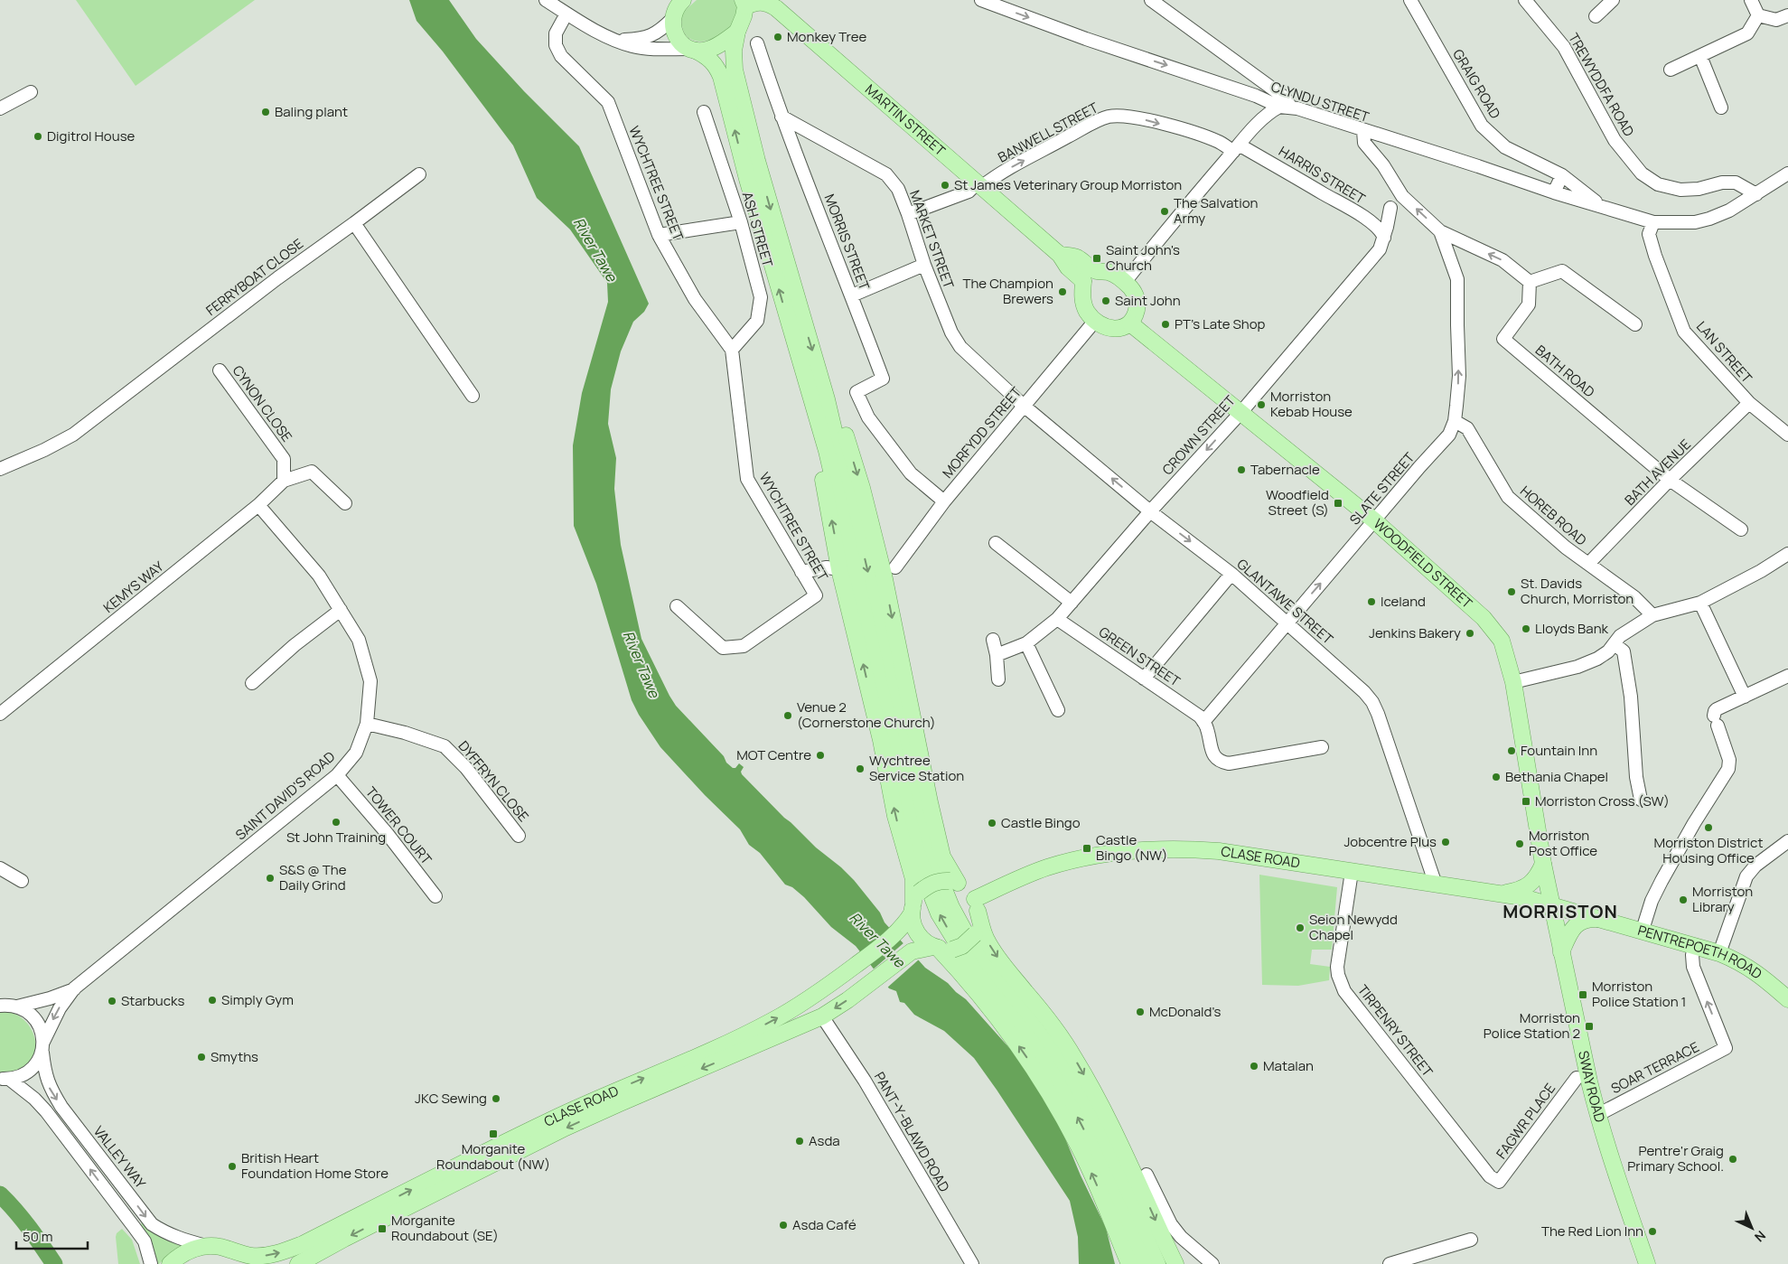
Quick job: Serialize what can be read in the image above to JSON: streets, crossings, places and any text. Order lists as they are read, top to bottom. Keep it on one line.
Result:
{"streets":{"main road":["MARTIN STREET","WOODFIELD STREET","CLASE ROAD","PENTREPOETH ROAD","SWAY ROAD"],"street":["GRAIG ROAD","TREWYDDFA ROAD","CLYNDU STREET","BANWELL STREET","HARRIS STREET","WYCHTREE STREET","ASH STREET","MARKET STREET","MORRIS STREET","FERRYBOAT CLOSE","LAN STREET","BATH ROAD","CYNON CLOSE","MORFYDD STREET","CROWN STREET","BATH AVENUE","SLATE STREET","HOREB ROAD","KEMYS WAY","GLANTAWE STREET","GREEN STREET","DYFFRYN CLOSE","SAINT DAVID'S ROAD","TOWER COURT","TIRPENRY STREET","SOAR TERRACE","FAGWR PLACE","PANT-Y-BLAWD ROAD","VALLEY WAY"]},"crossings":[["GRAIG ROAD","CLYNDU STREET"],["TREWYDDFA ROAD","CLYNDU STREET"],["CLYNDU STREET","LAN STREET"],["MARTIN STREET","BANWELL STREET"],["BANWELL STREET","HARRIS STREET"],["BANWELL STREET","MARKET STREET"],["HARRIS STREET","CROWN STREET"],["WYCHTREE STREET","ASH STREET"],["MARKET STREET","MORRIS STREET"],["MARKET STREET","MORFYDD STREET"],["MARKET STREET","GLANTAWE STREET"],["MORRIS STREET","MORFYDD STREET"],["LAN STREET","BATH AVENUE"],["BATH ROAD","BATH AVENUE"],["CYNON CLOSE","KEMYS WAY"],["MORFYDD STREET","WOODFIELD STREET"],["MORFYDD STREET","GLANTAWE STREET"],["CROWN STREET","WOODFIELD STREET"],["CROWN STREET","GLANTAWE STREET"],["CROWN STREET","GREEN STREET"],["BATH AVENUE","HOREB ROAD"],["SLATE STREET","HOREB ROAD"],["SLATE STREET","WOODFIELD STREET"],["SLATE STREET","GLANTAWE STREET"],["SLATE STREET","GREEN STREET"],["WOODFIELD STREET","CLASE ROAD"],["WOODFIELD STREET","PENTREPOETH ROAD"],["WOODFIELD STREET","SWAY ROAD"],["KEMYS WAY","SAINT DAVID'S ROAD"],["GLANTAWE STREET","CLASE ROAD"],["DYFFRYN CLOSE","SAINT DAVID'S ROAD"],["SAINT DAVID'S ROAD","TOWER COURT"],["SAINT DAVID'S ROAD","VALLEY WAY"],["CLASE ROAD","PENTREPOETH ROAD"],["CLASE ROAD","TIRPENRY STREET"],["CLASE ROAD","SWAY ROAD"],["CLASE ROAD","PANT-Y-BLAWD ROAD"],["CLASE ROAD","VALLEY WAY"],["PENTREPOETH ROAD","SOAR TERRACE"],["PENTREPOETH ROAD","SWAY ROAD"],["TIRPENRY STREET","FAGWR PLACE"],["SOAR TERRACE","SWAY ROAD"]],"one_way":["BANWELL STREET","SLATE STREET"],"districts":["MORRISTON"],"water":["River Tawe"],"places":{"other":["Monkey Tree","Baling plant","Digitrol House","St James Veterinary Group Morriston","The Salvation Army","The Champion Brewers","Saint John","PT's Late Shop","Morriston Kebab House","Tabernacle","St. Davids Church, Morriston","Iceland","Lloyds Bank","Jenkins Bakery","Venue 2 (Cornerstone Church)","Fountain Inn","MOT Centre","Wychtree Service Station","Bethania Chapel","St John Training","Castle Bingo","Morriston District Housing Office","Jobcentre Plus","Morriston Post Office","S&S @ The Daily Grind","Morriston Library","Seion Newydd Chapel","Simply Gym","Starbucks","McDonald's","Smyths","Matalan","JKC Sewing","Asda","Pentre'r Graig Primary School.","British Heart Foundation Home Store","Asda Café","The Red Lion Inn"],"transit":["Saint John's Church","Woodfield Street (S)","Morriston Cross (SW)","Castle Bingo (NW)","Morriston Police Station 1","Morriston Police Station 2","Morganite Roundabout (NW)","Morganite Roundabout (SE)"]},"scale_bar":"50 m","north":"bottom right"}
